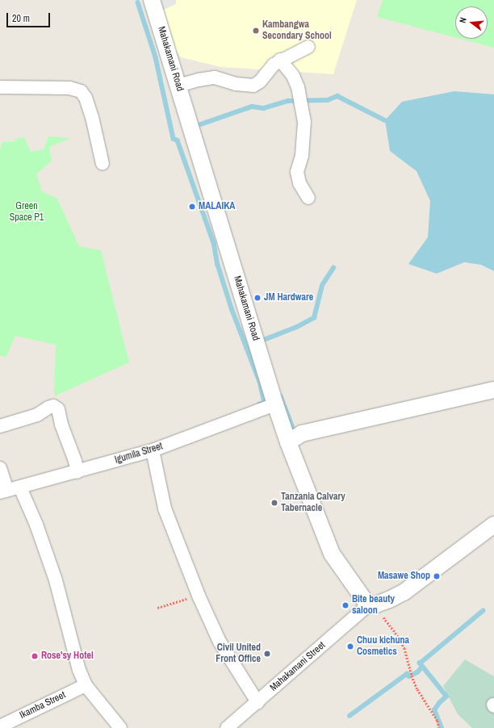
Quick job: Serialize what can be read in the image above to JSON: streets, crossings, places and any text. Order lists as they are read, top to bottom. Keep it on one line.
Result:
{"streets":{"street":["Mahakamani Road","Igumila Street","Mahakamani Street","Ikamba Street"]},"crossings":[["Mahakamani Road","Igumila Street"],["Mahakamani Road","Mahakamani Street"]],"parks":["Green Space P1"],"places":["Kambangwa Secondary School","MALAIKA","JM Hardware","Tanzania Calvary Tabernacle","Masawe Shop","Bite beauty saloon","Chuu kichuna Cosmetics","Civil United Front Office","Rose'sy Hotel"],"scale_bar":"20 m","north":"left"}
